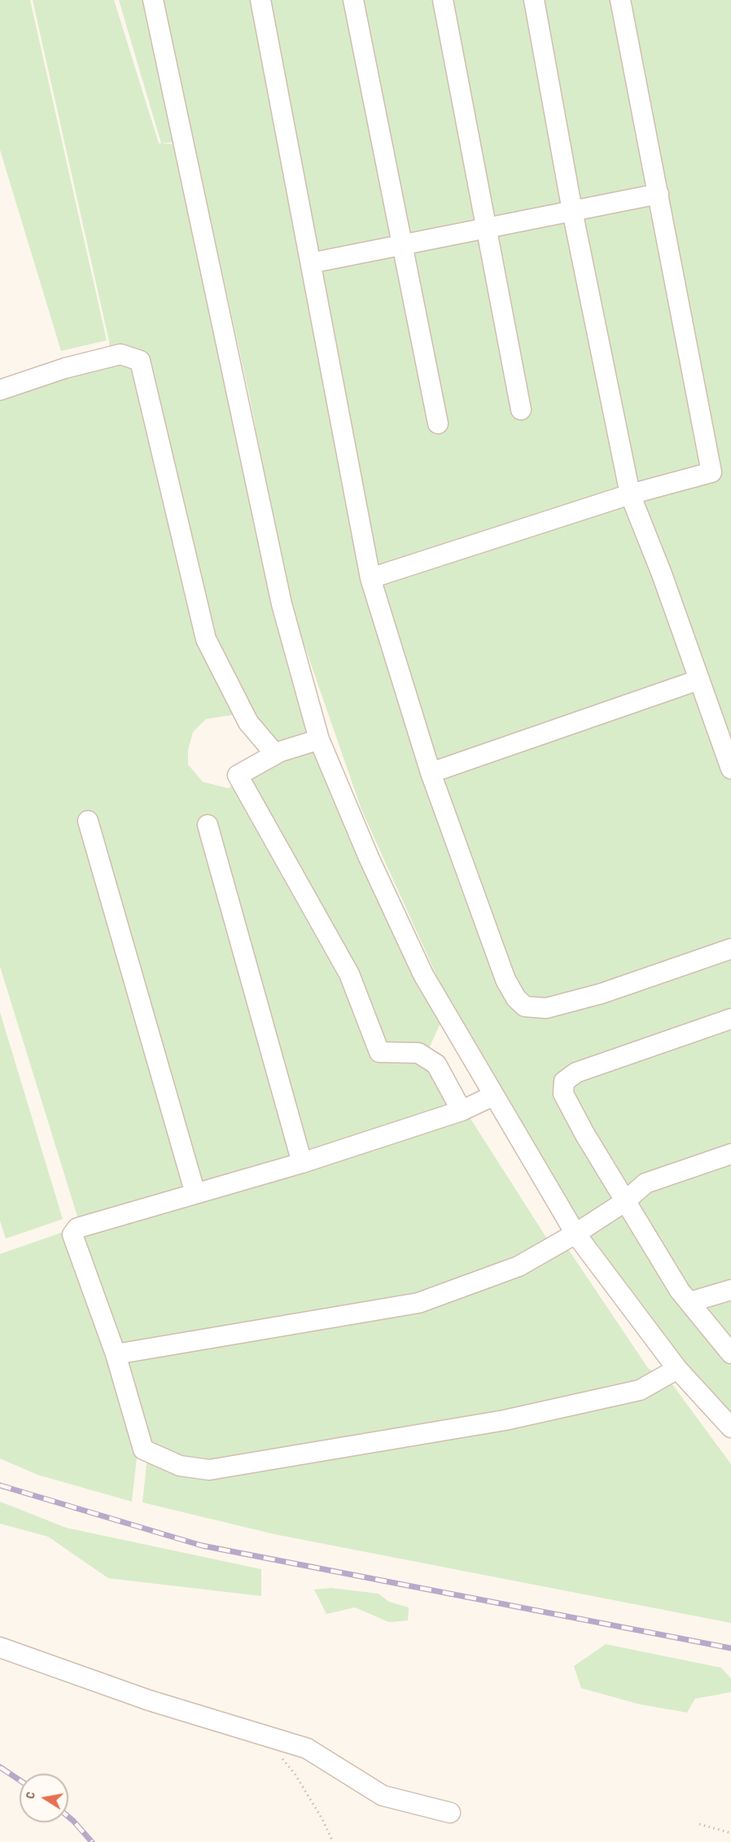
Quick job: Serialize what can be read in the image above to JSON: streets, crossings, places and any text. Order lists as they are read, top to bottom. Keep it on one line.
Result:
{"north":"left"}
